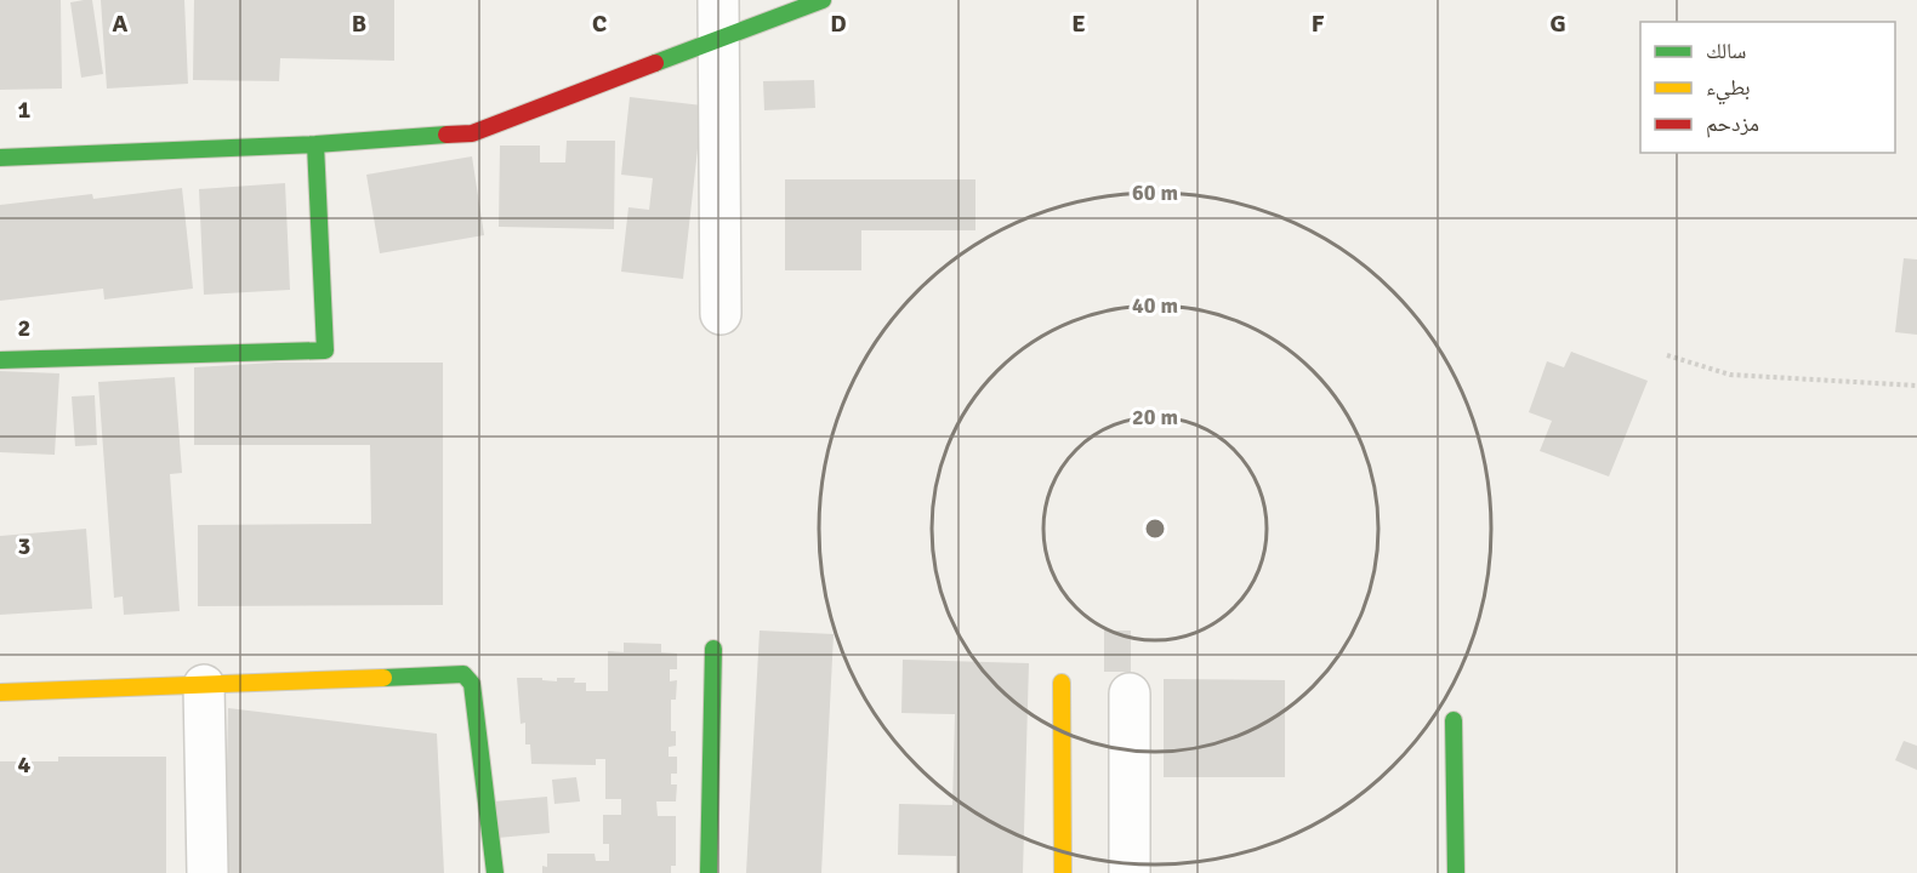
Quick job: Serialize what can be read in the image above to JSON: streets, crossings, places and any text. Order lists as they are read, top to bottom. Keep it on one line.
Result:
{"legend":["سالك","بطيء","مزدحم"],"grid":{"columns":["A","B","C","D","E","F","G"],"rows":["1","2","3","4"]},"rings":["60 m","40 m","20 m"]}
